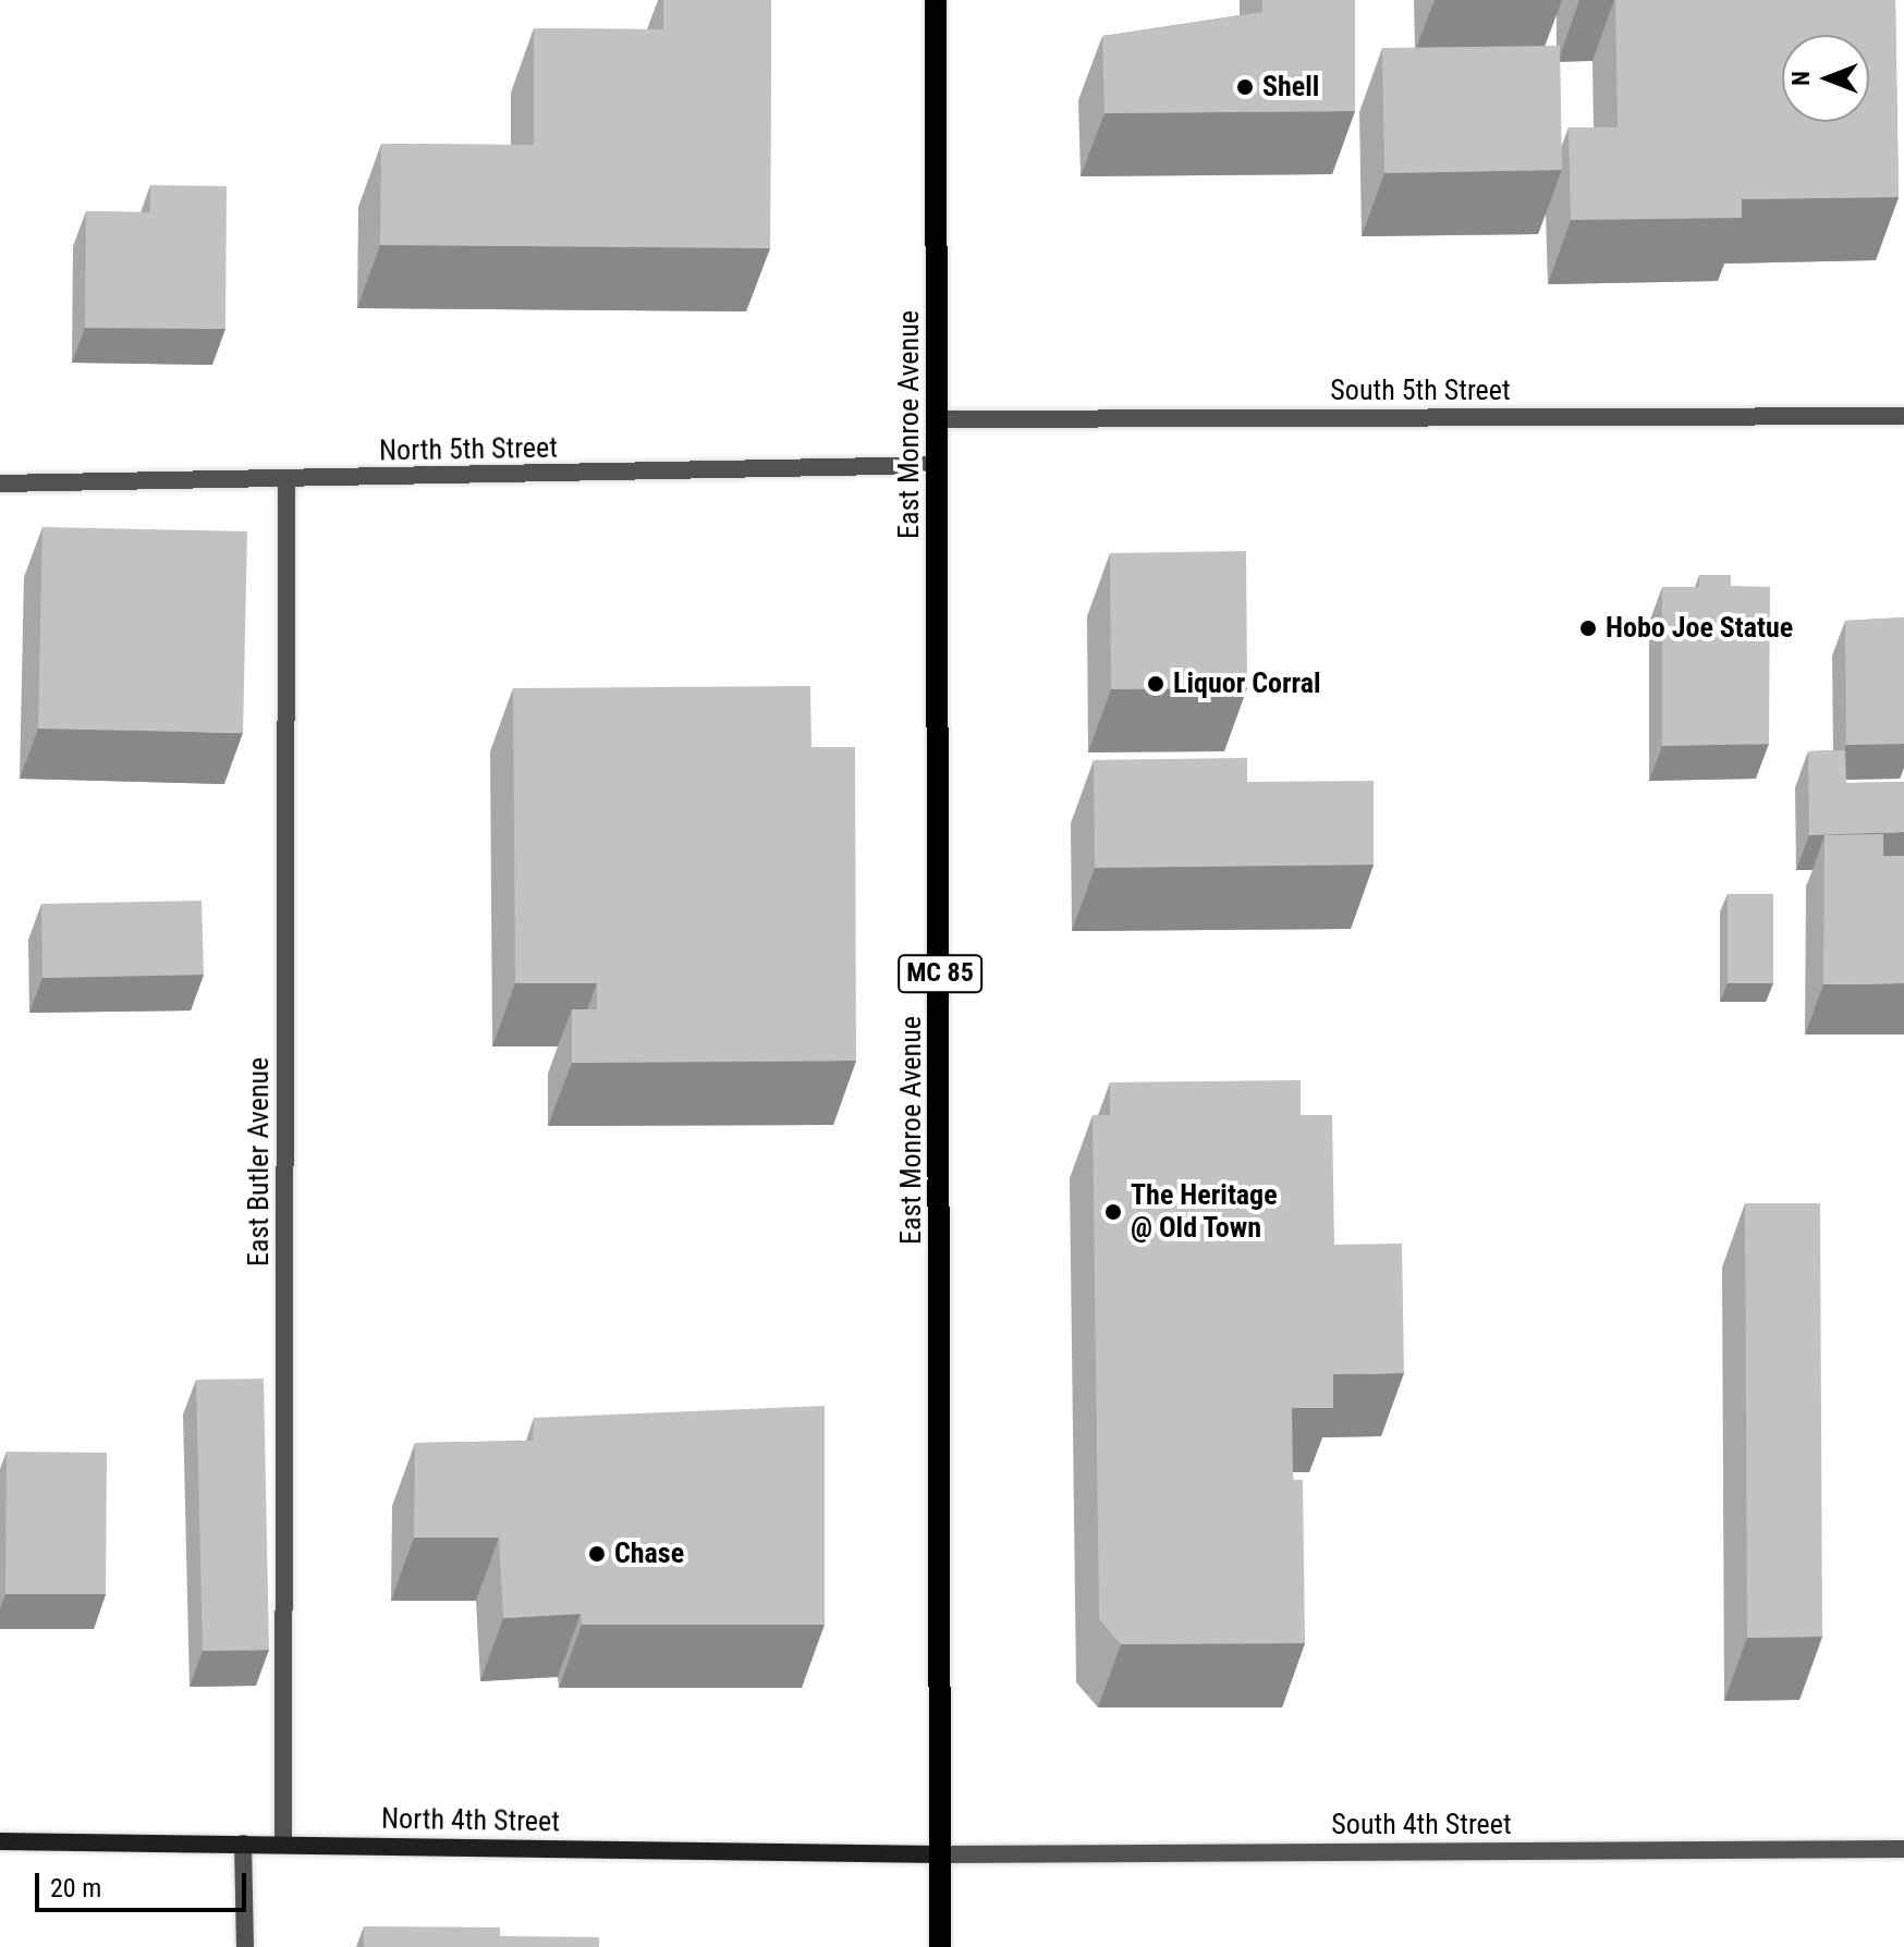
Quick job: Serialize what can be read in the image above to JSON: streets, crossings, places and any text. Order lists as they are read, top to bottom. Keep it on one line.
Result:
{"streets":{"main road":["East Monroe Avenue","MC 85"],"street":["South 5th Street","North 5th Street","East Butler Avenue","North 4th Street","South 4th Street"]},"crossings":[["South 5th Street","East Monroe Avenue"],["East Monroe Avenue","North 5th Street"],["East Monroe Avenue","North 4th Street"],["East Monroe Avenue","South 4th Street"],["North 5th Street","East Butler Avenue"],["East Butler Avenue","North 4th Street"],["North 4th Street","South 4th Street"]],"places":["Shell","Hobo Joe Statue","Liquor Corral","The Heritage @ Old Town","Chase"],"scale_bar":"20 m","north":"left"}
